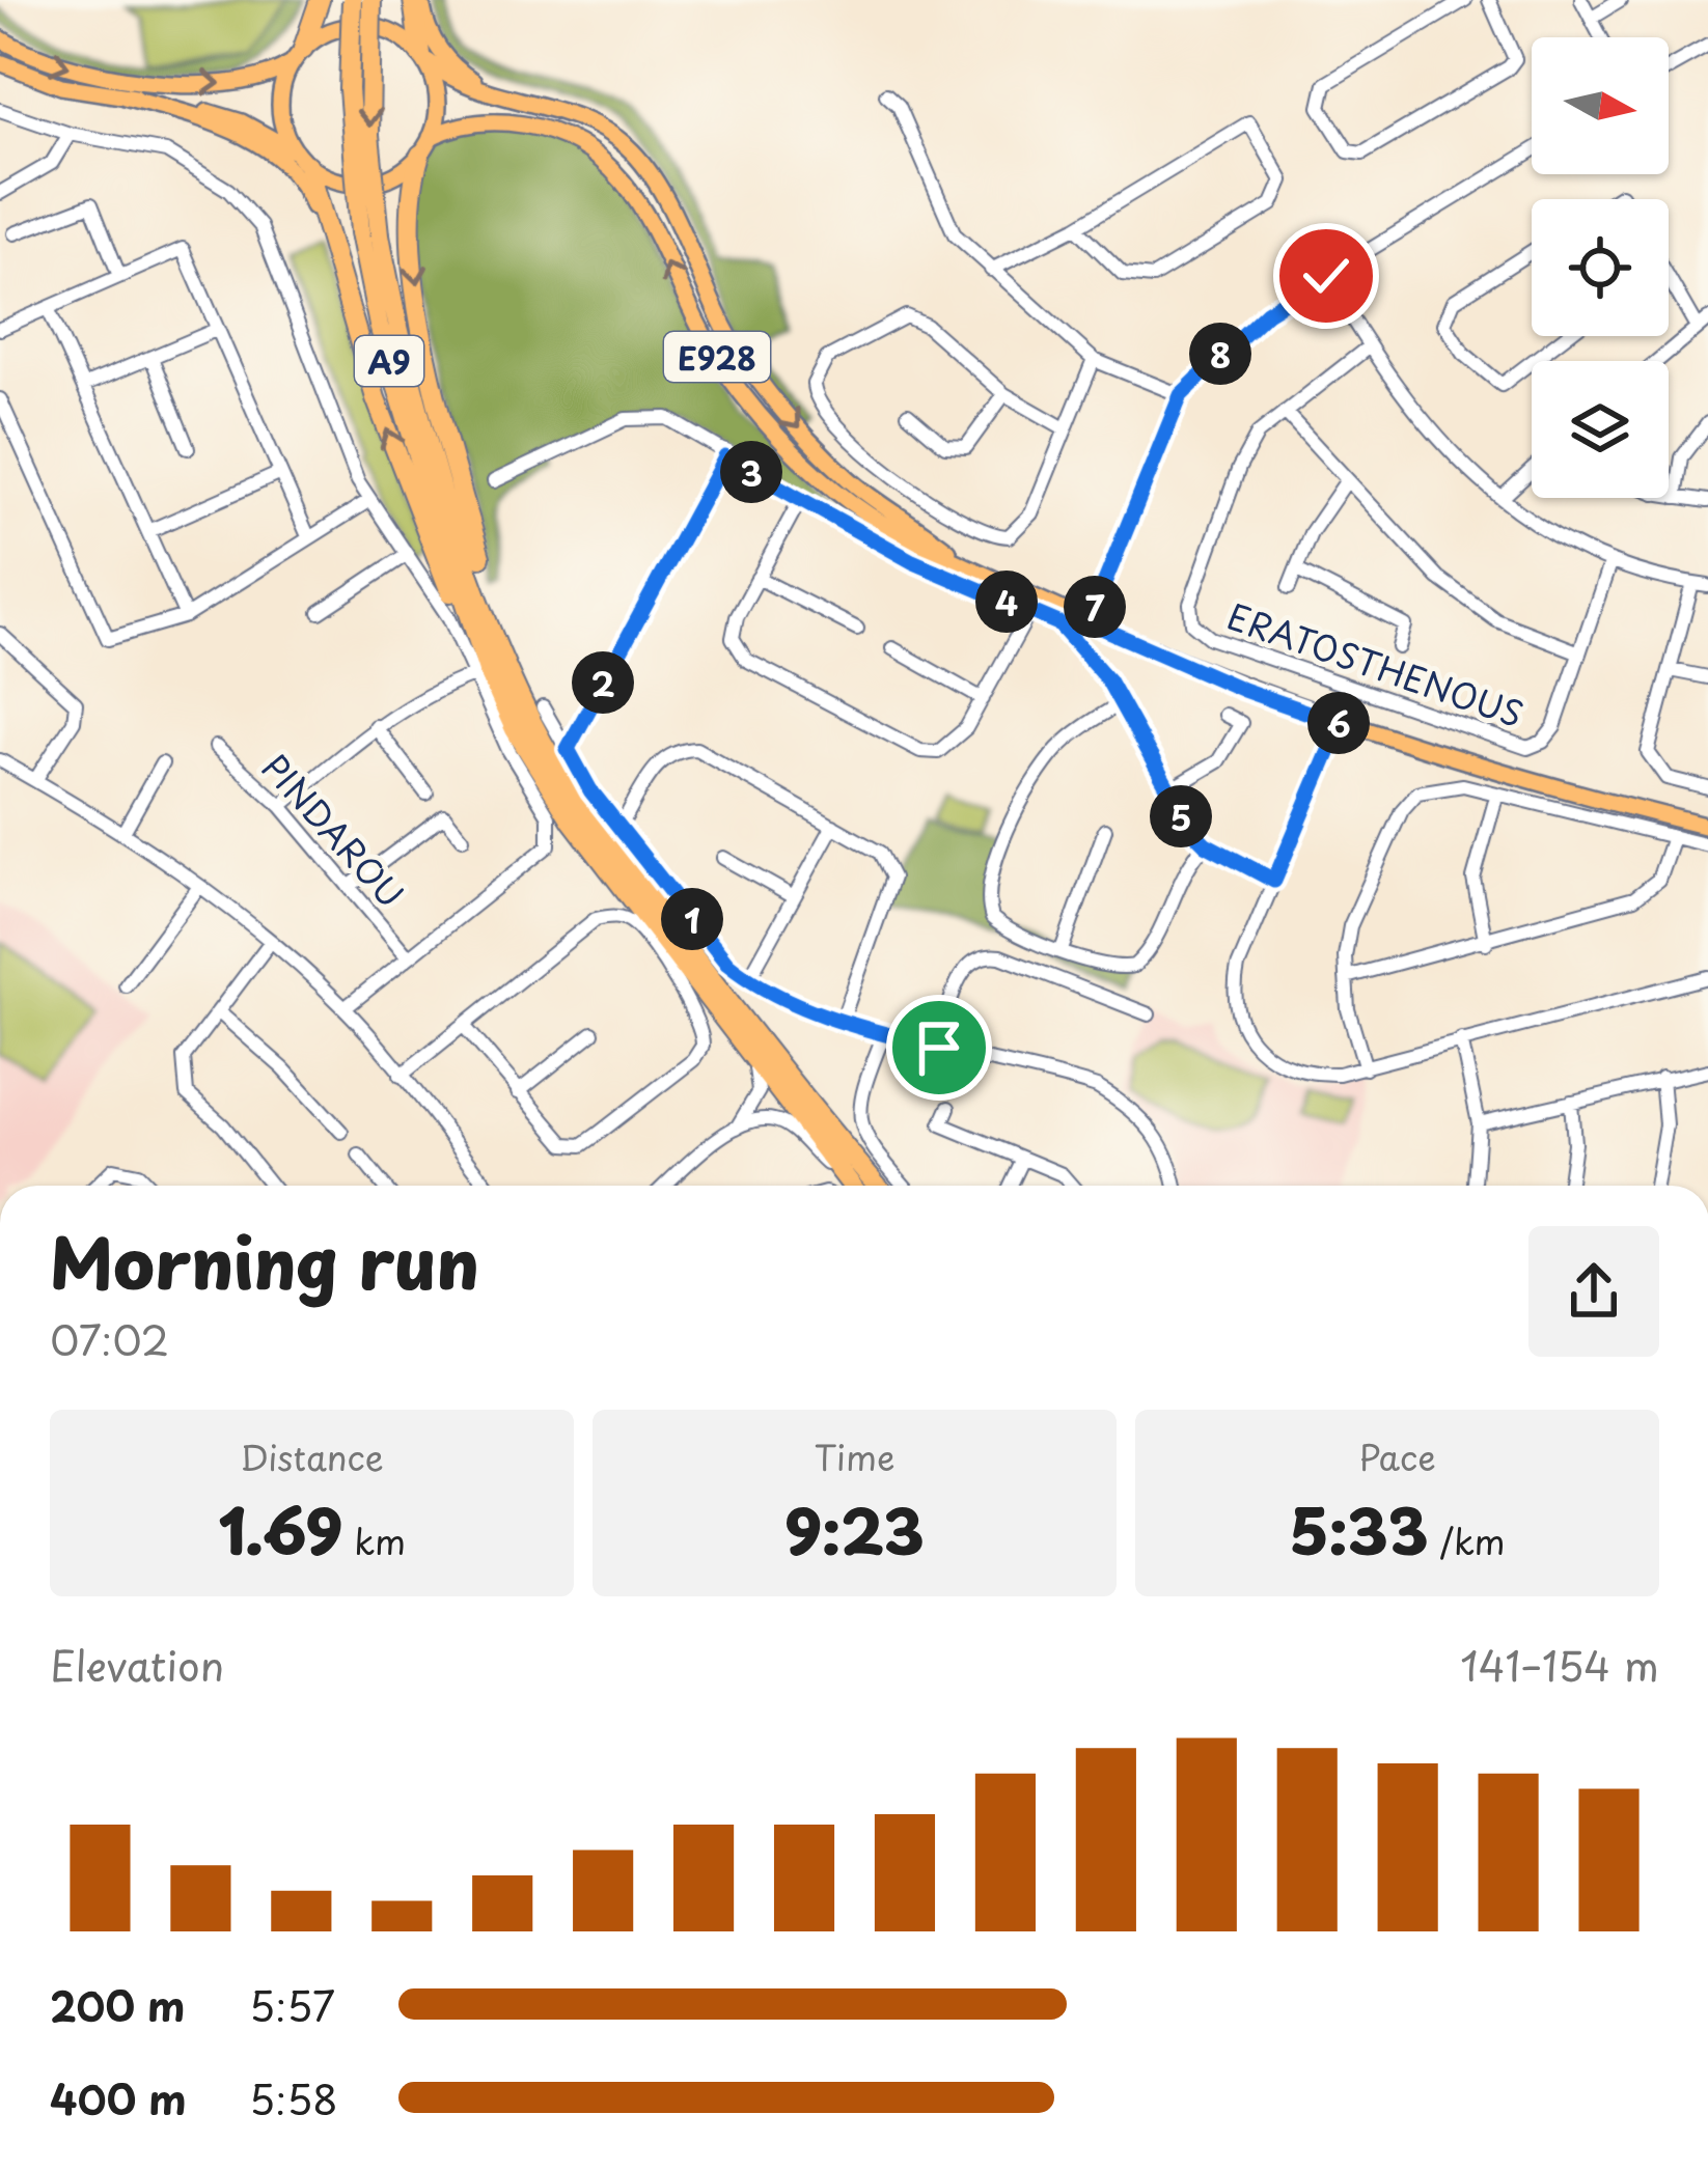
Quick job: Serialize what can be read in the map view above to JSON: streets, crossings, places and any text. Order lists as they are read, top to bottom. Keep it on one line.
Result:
{"streets":{"highway":["A9"],"main road":["E928"],"street":["ERATOSTHENOUS","PINDAROU"]},"north":"right","page":{"pins":["8","3","4","7","2","6","5","1"],"heading":["Morning run","07:02"],"stats":[["Distance","1.69 km"],["Time","9:23"],["Pace","5:33 /km"]],"chart":["Elevation","141–154 m"],"list":[{"name":"200 m","note":"5:57"},{"name":"400 m","note":"5:58"}]}}
